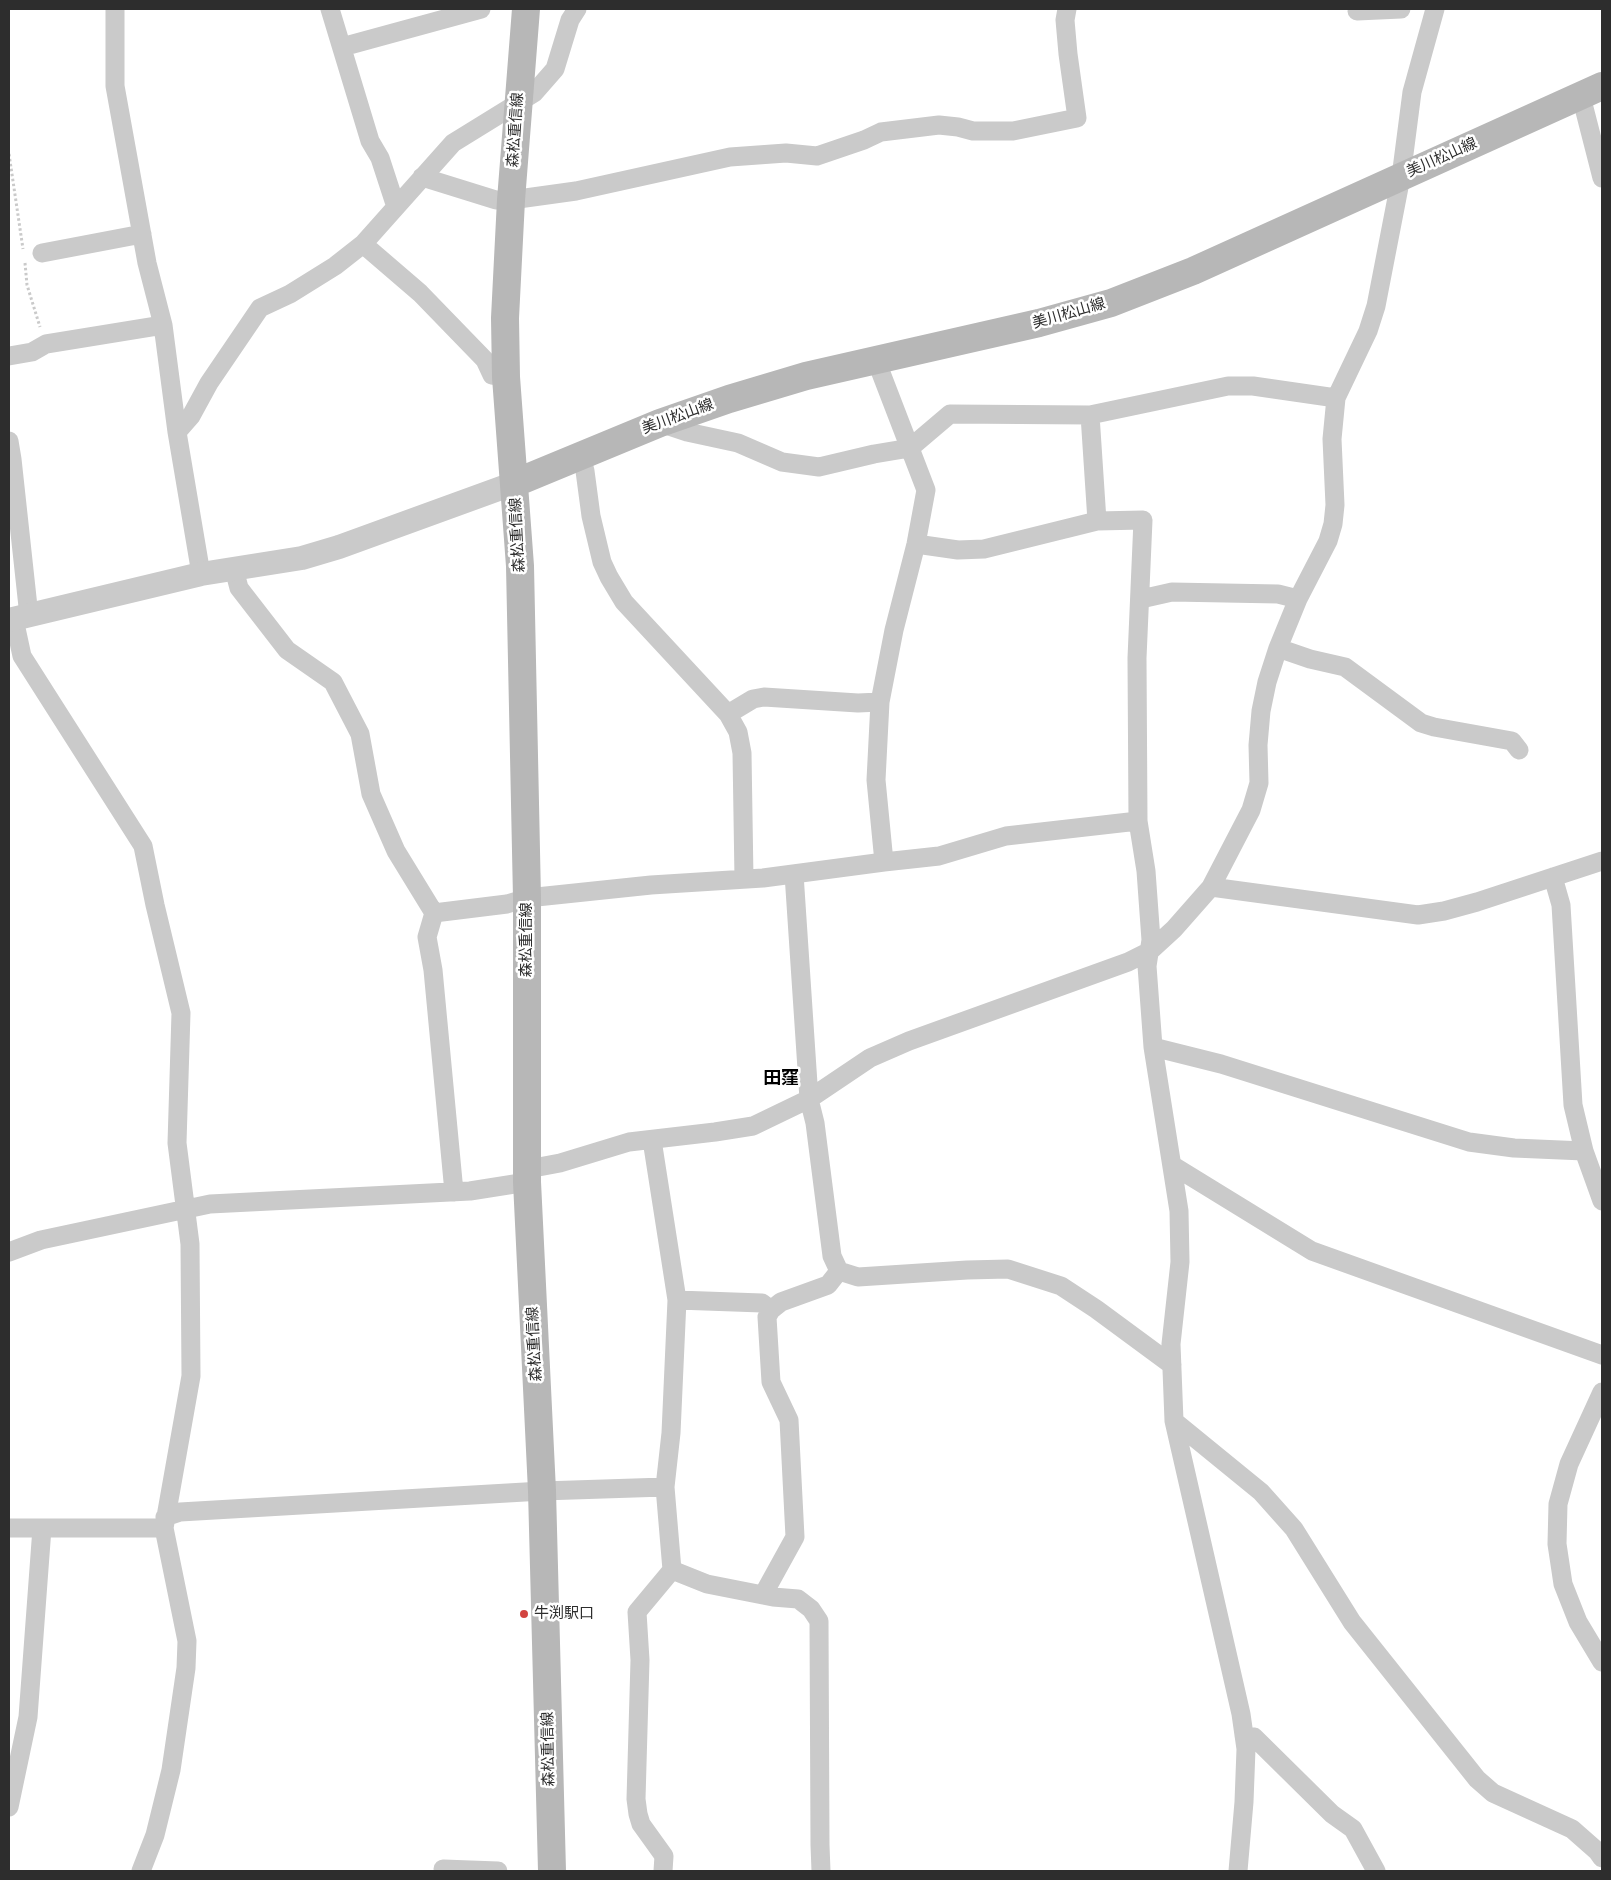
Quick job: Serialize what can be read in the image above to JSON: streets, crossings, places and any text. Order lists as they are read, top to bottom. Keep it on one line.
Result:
{"streets":{"main road":["森松重信線","美川松山線"]},"crossings":[["森松重信線","美川松山線"]],"districts":["田窪"],"places":["牛渕駅口"]}
